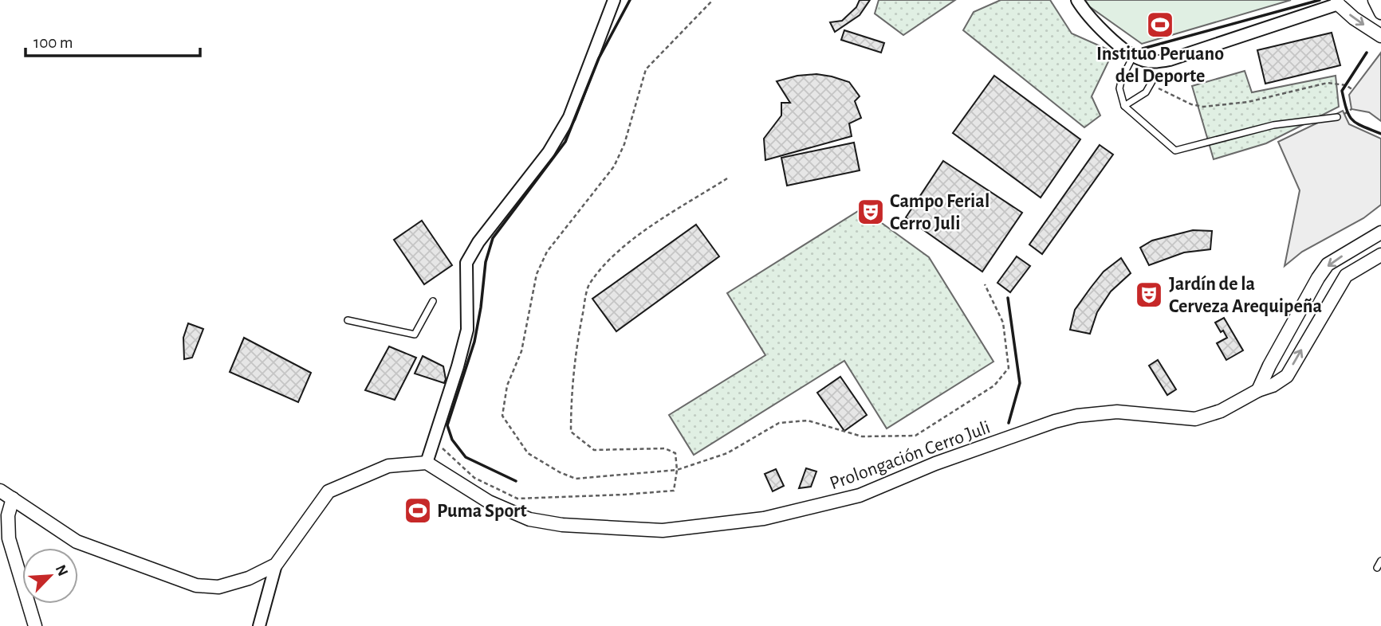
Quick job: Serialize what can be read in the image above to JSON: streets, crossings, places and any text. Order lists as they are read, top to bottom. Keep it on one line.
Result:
{"streets":{"street":["Prolongación Cerro Juli"]},"places":{"sports":["Instituo Peruano del Deporte","Puma Sport"],"theatre":["Campo Ferial Cerro Juli","Jardín de la Cerveza Arequipeña"]},"scale_bar":"100 m","north":"top right"}
